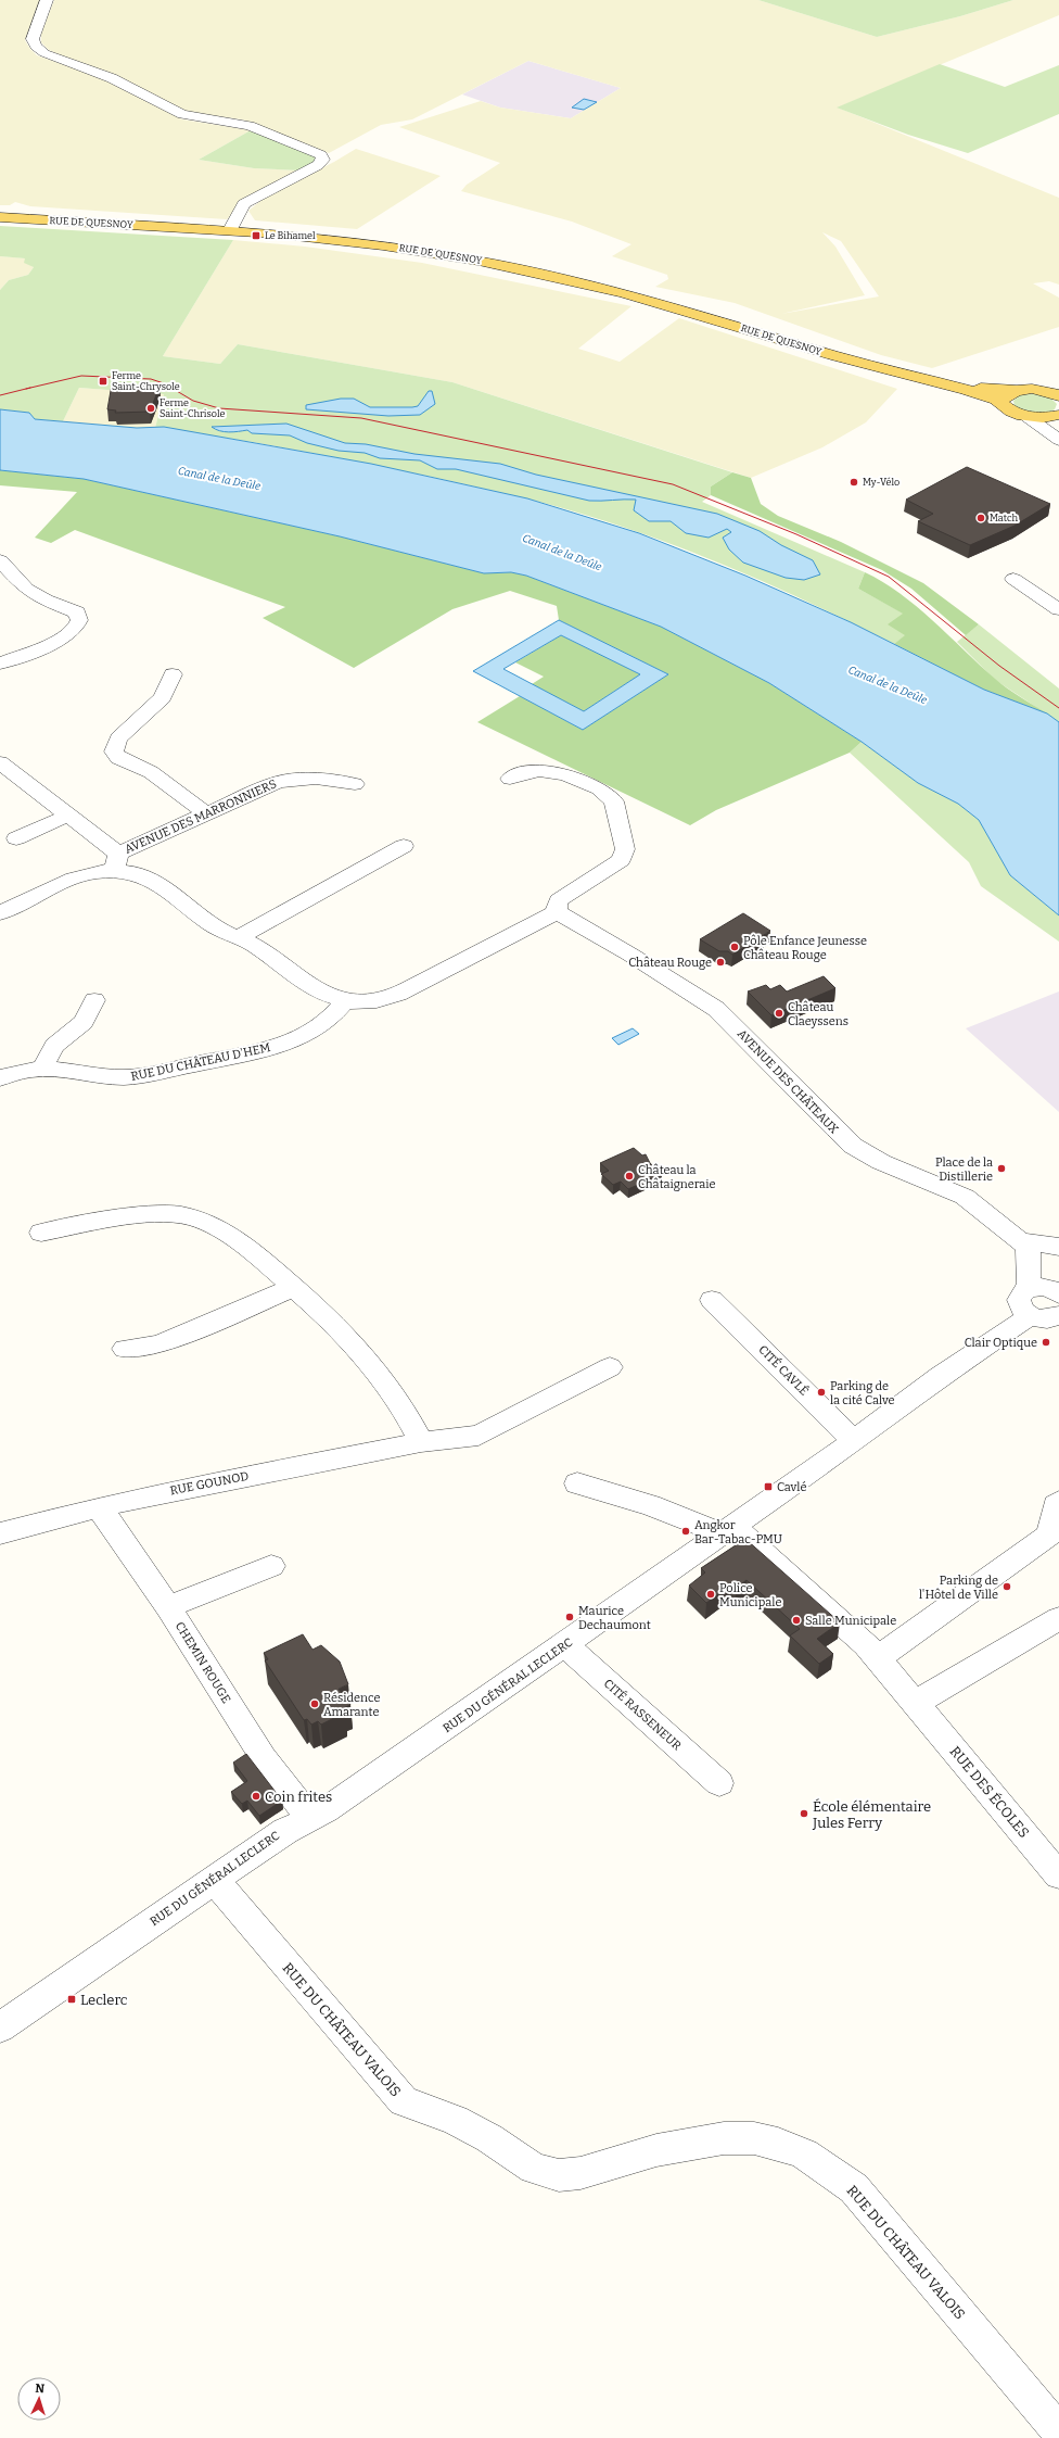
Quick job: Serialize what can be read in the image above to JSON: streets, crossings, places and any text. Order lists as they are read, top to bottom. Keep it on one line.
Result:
{"streets":{"main road":["RUE DE QUESNOY"],"street":["AVENUE DES MARRONNIERS","RUE DU CHÂTEAU D'HEM","AVENUE DES CHÂTEAUX","CITÉ CAVLÉ","RUE GOUNOD","CHEMIN ROUGE","RUE DU GÉNÉRAL LECLERC","CITÉ RASSENEUR","RUE DES ÉCOLES","RUE DU CHÂTEAU VALOIS"]},"crossings":[["CITÉ CAVLÉ","RUE DU GÉNÉRAL LECLERC"],["RUE GOUNOD","CHEMIN ROUGE"],["CHEMIN ROUGE","RUE DU GÉNÉRAL LECLERC"],["RUE DU GÉNÉRAL LECLERC","CITÉ RASSENEUR"],["RUE DU GÉNÉRAL LECLERC","RUE DU CHÂTEAU VALOIS"]],"water":["Canal de la Deûle"],"places":{"transit":["Le Bihamel","Ferme Saint-Chrysole","Cavlé","Leclerc"],"other":["Ferme Saint-Chrisole","My-Vélo","Match","Pôle Enfance Jeunesse Château Rouge","Château Rouge","Château Claeyssens","Place de la Distillerie","Château la Châtaigneraie","Clair Optique","Parking de la cité Calve","Angkor Bar-Tabac-PMU","Parking de l'Hôtel de Ville","Police Municipale","Maurice Dechaumont","Salle Municipale","Résidence Amarante","Coin frites","École élémentaire Jules Ferry"]},"north":"top"}
